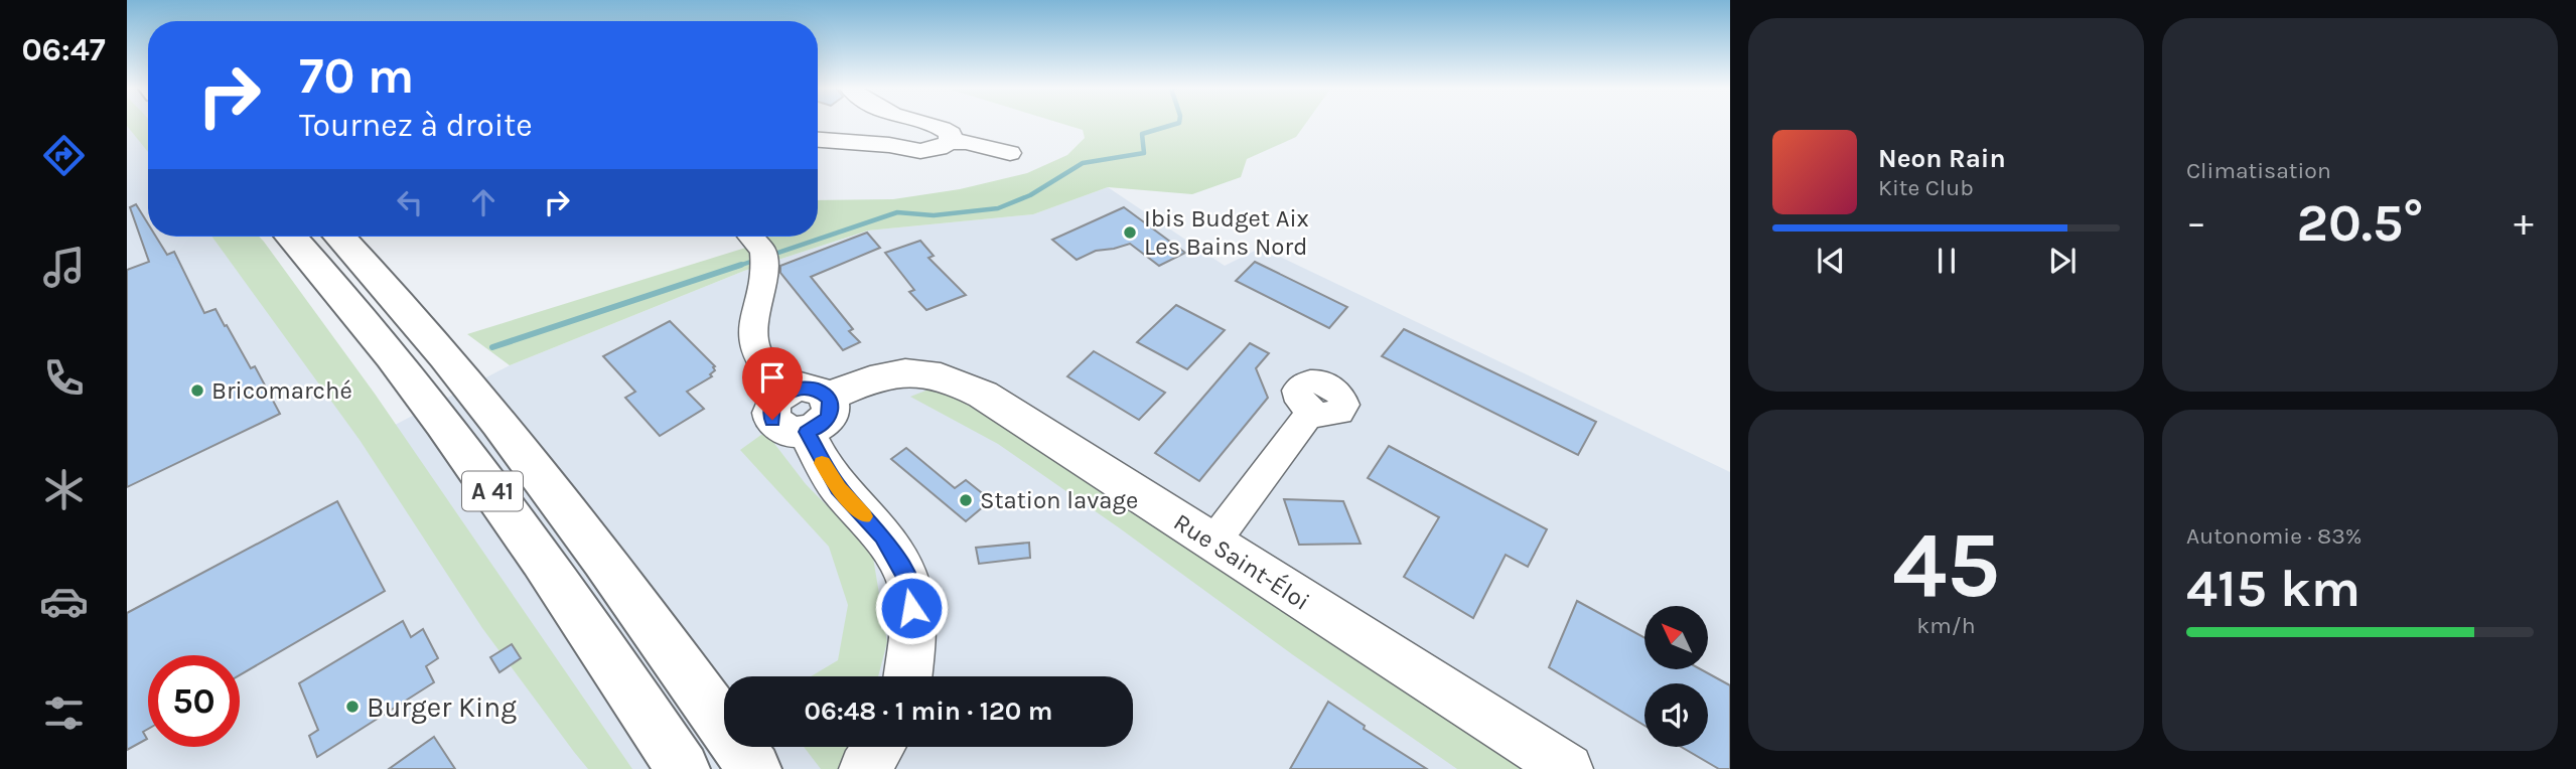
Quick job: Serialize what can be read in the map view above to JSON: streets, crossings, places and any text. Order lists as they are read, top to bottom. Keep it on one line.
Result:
{"streets":{"highway":["A 41"],"main road":["Rue Saint-Éloi"]},"places":["Ibis Budget Aix Les Bains Nord","Bricomarché","Station lavage","Burger King"],"north":"top left","page":{"tabs":"06:47","tile":["Climatisation",["45","km/h"],["Autonomie · 83%","415 km"]],"turn":["70 m","Tournez à droite"],"song":["Neon Rain","Kite Club"],"heat":["−","20.5°","+"],"limit":"50","trip":"06:48 · 1 min · 120 m"}}
